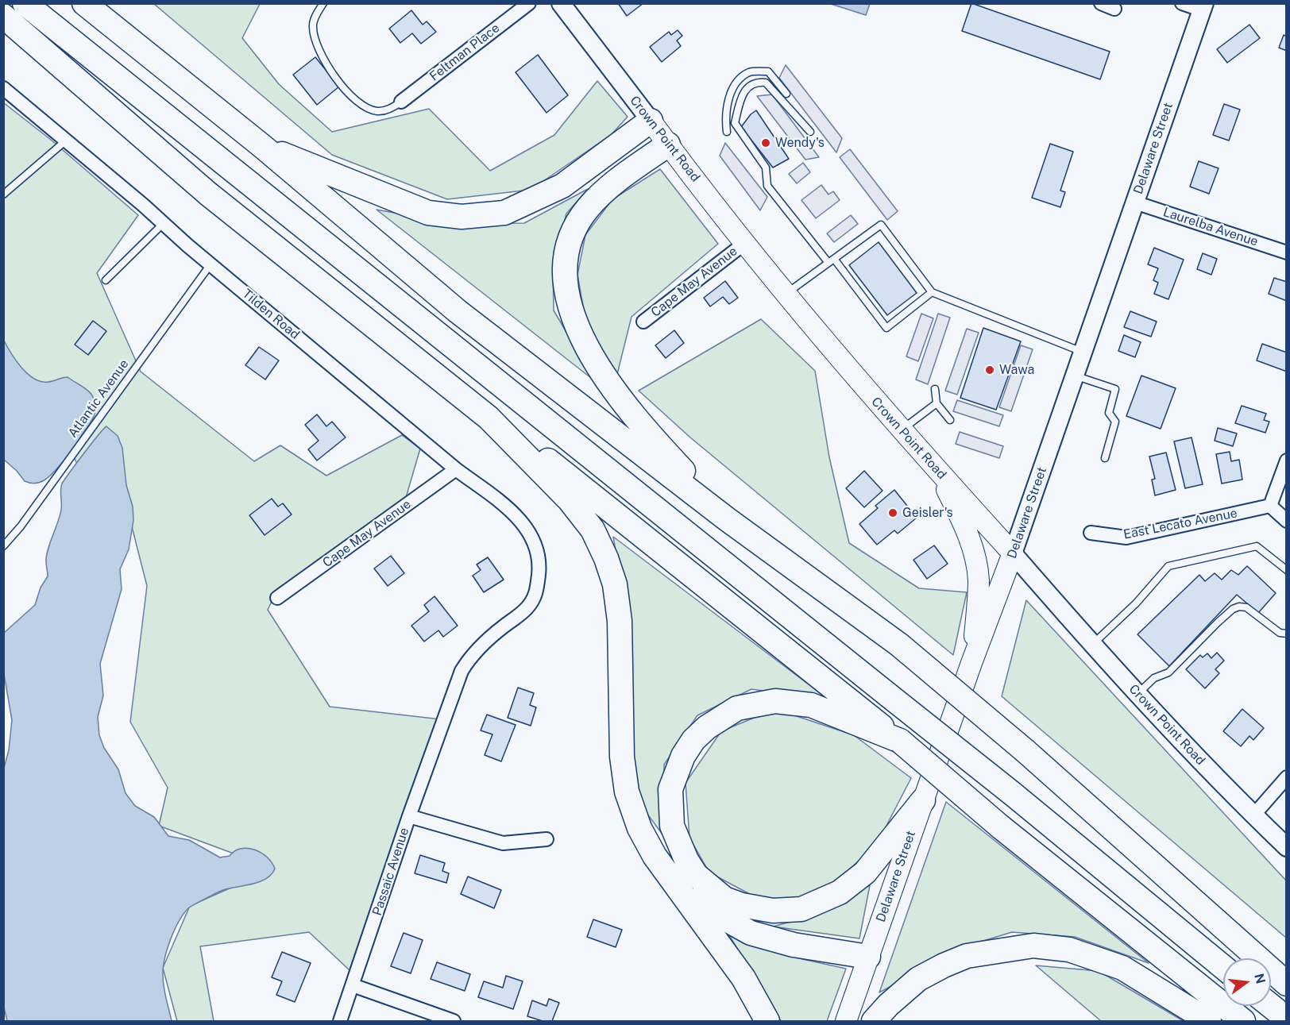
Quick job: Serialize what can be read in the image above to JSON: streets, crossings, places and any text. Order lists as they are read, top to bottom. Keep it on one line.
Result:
{"streets":{"main road":["Crown Point Road","Delaware Street"],"street":["Feltman Place","Laurelba Avenue","Cape May Avenue","Tilden Road","East Lecato Avenue","Passaic Avenue"],"lane":["Atlantic Avenue"]},"crossings":[["Crown Point Road","Delaware Street"],["Crown Point Road","Cape May Avenue"],["Delaware Street","Laurelba Avenue"],["Cape May Avenue","Tilden Road"],["Tilden Road","Atlantic Avenue"],["Tilden Road","Passaic Avenue"]],"places":["Wendy's","Wawa","Geisler's"],"north":"right"}
